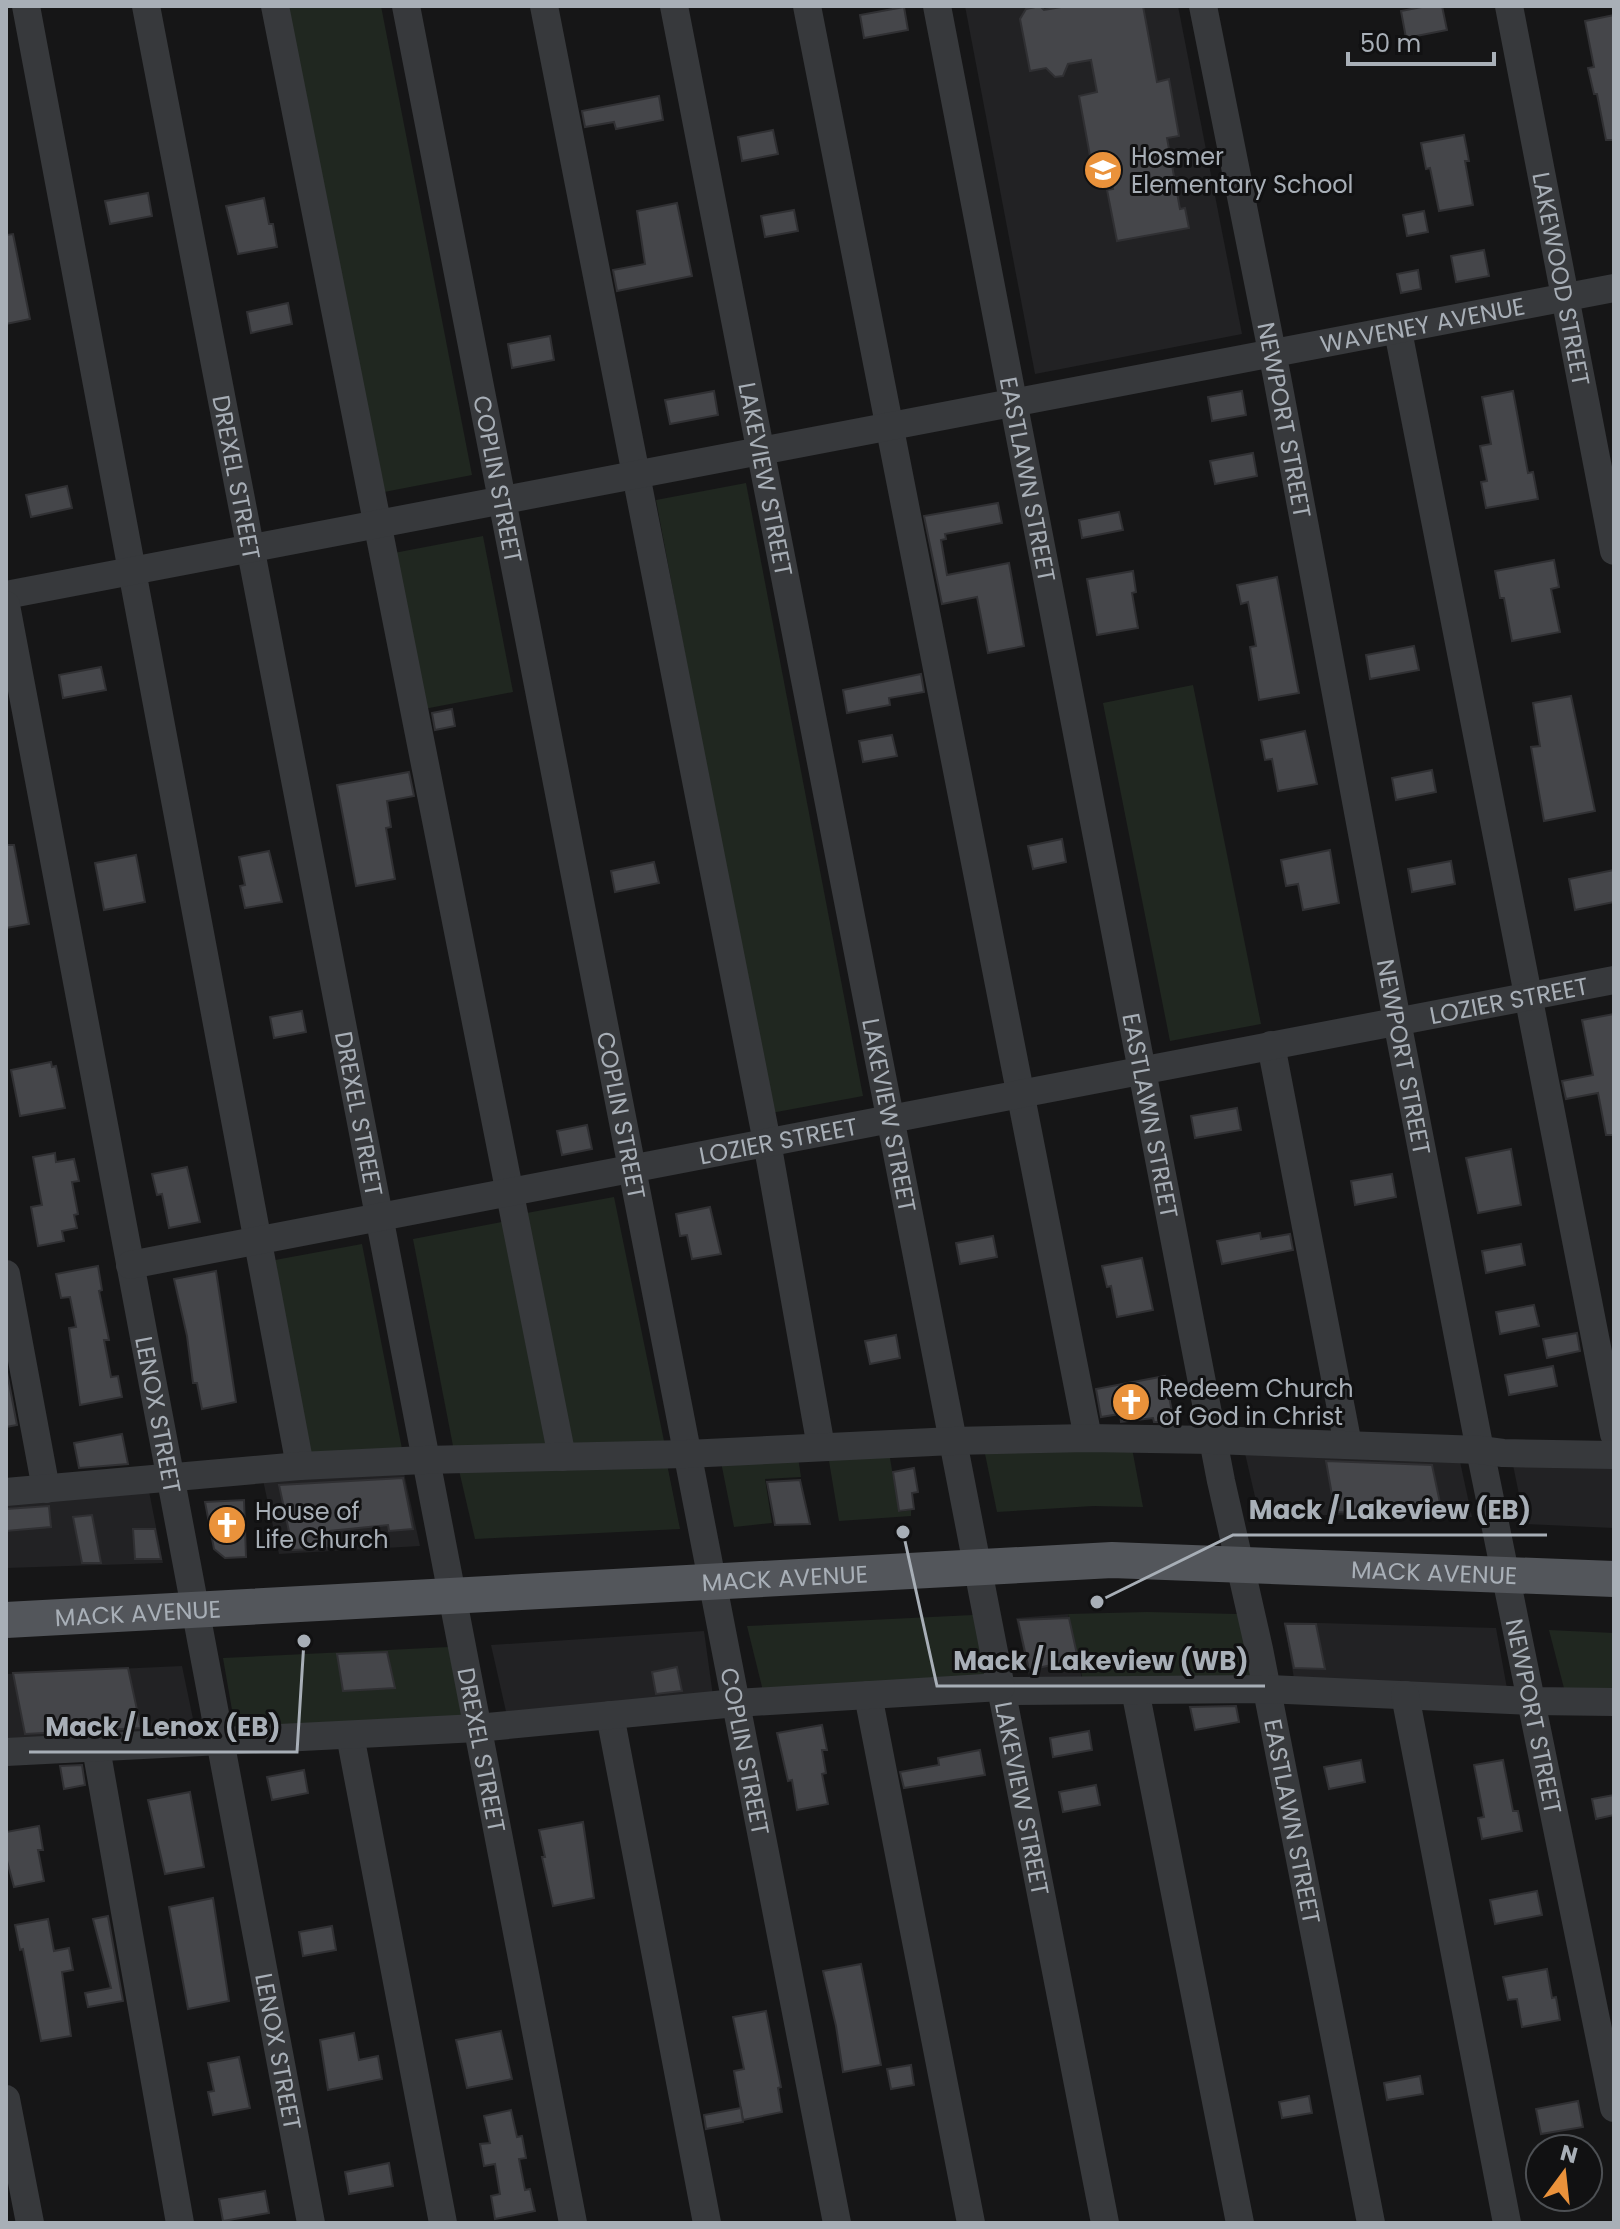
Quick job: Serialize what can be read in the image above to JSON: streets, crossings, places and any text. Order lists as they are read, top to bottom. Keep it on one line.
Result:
{"streets":{"main road":["MACK AVENUE"],"street":["LAKEWOOD STREET","WAVENEY AVENUE","NEWPORT STREET","DREXEL STREET","COPLIN STREET","LAKEVIEW STREET","EASTLAWN STREET","LOZIER STREET","LENOX STREET"]},"crossings":[["LAKEWOOD STREET","WAVENEY AVENUE"],["WAVENEY AVENUE","NEWPORT STREET"],["WAVENEY AVENUE","DREXEL STREET"],["WAVENEY AVENUE","COPLIN STREET"],["WAVENEY AVENUE","LAKEVIEW STREET"],["WAVENEY AVENUE","EASTLAWN STREET"],["NEWPORT STREET","LOZIER STREET"],["NEWPORT STREET","MACK AVENUE"],["DREXEL STREET","LOZIER STREET"],["DREXEL STREET","MACK AVENUE"],["COPLIN STREET","LOZIER STREET"],["COPLIN STREET","MACK AVENUE"],["LAKEVIEW STREET","LOZIER STREET"],["LAKEVIEW STREET","MACK AVENUE"],["EASTLAWN STREET","LOZIER STREET"],["EASTLAWN STREET","MACK AVENUE"],["LOZIER STREET","LENOX STREET"],["LENOX STREET","MACK AVENUE"]],"places":{"school or university":["Hosmer Elementary School"],"church":["Redeem Church of God in Christ","House of Life Church"],"other":["Mack / Lakeview (WB)","Mack / Lakeview (EB)","Mack / Lenox (EB)"]},"scale_bar":"50 m","north":"top"}
